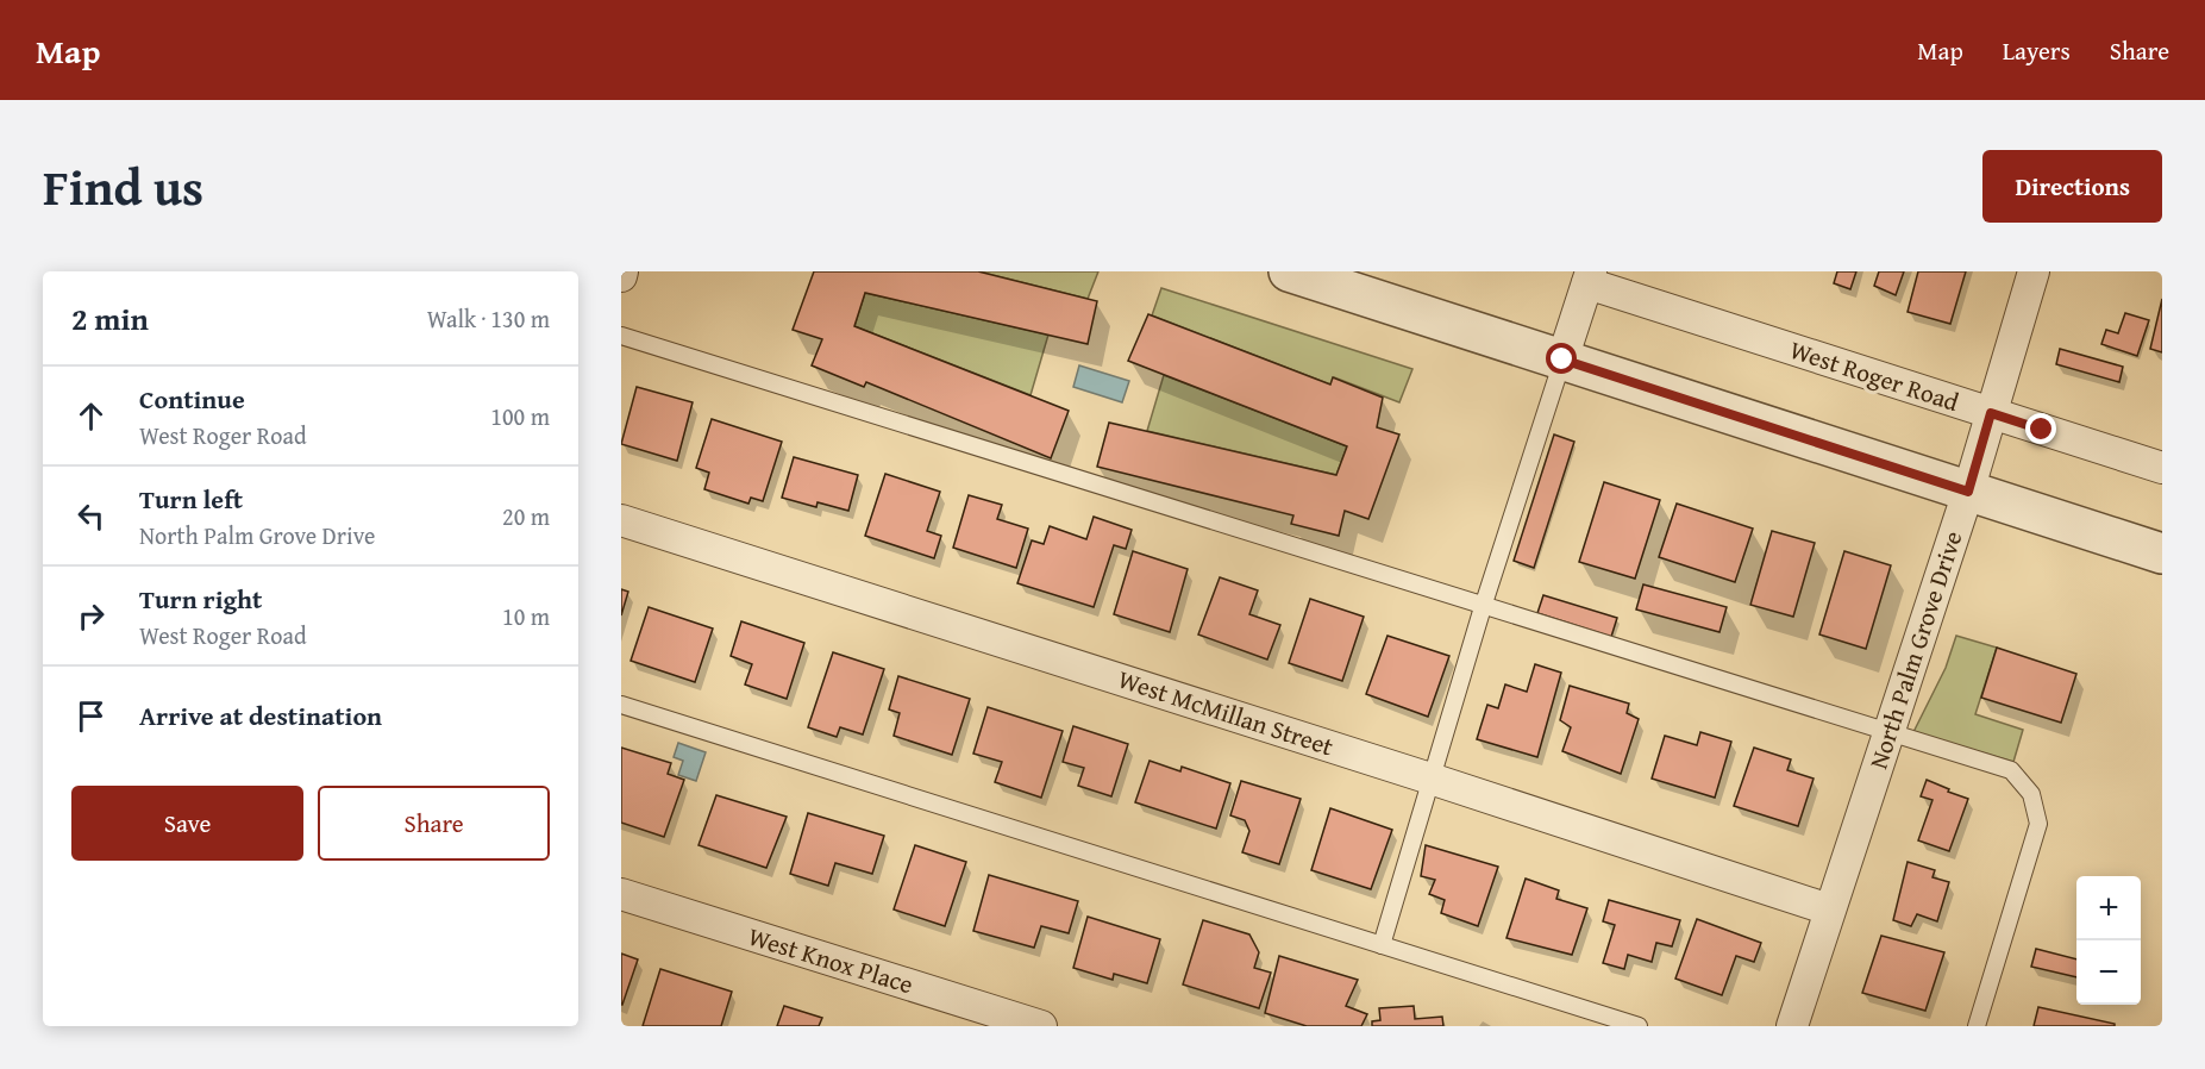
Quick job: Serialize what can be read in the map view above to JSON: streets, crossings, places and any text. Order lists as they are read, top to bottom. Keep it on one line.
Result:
{"streets":{"street":["West Roger Road","North Palm Grove Drive","West McMillan Street","West Knox Place"]},"crossings":[["West Roger Road","North Palm Grove Drive"],["North Palm Grove Drive","West McMillan Street"]],"page":{"header":"Map","nav":["Map","Layers","Share"],"title":"Find us","buttons":["Directions",["Save","Share"]],"heading":["2 min","Walk · 130 m"],"list":[["Continue","West Roger Road","100 m"],["Turn left","North Palm Grove Drive","20 m"],["Turn right","West Roger Road","10 m"],"Arrive at destination"],"map_buttons":["+","−"]}}
